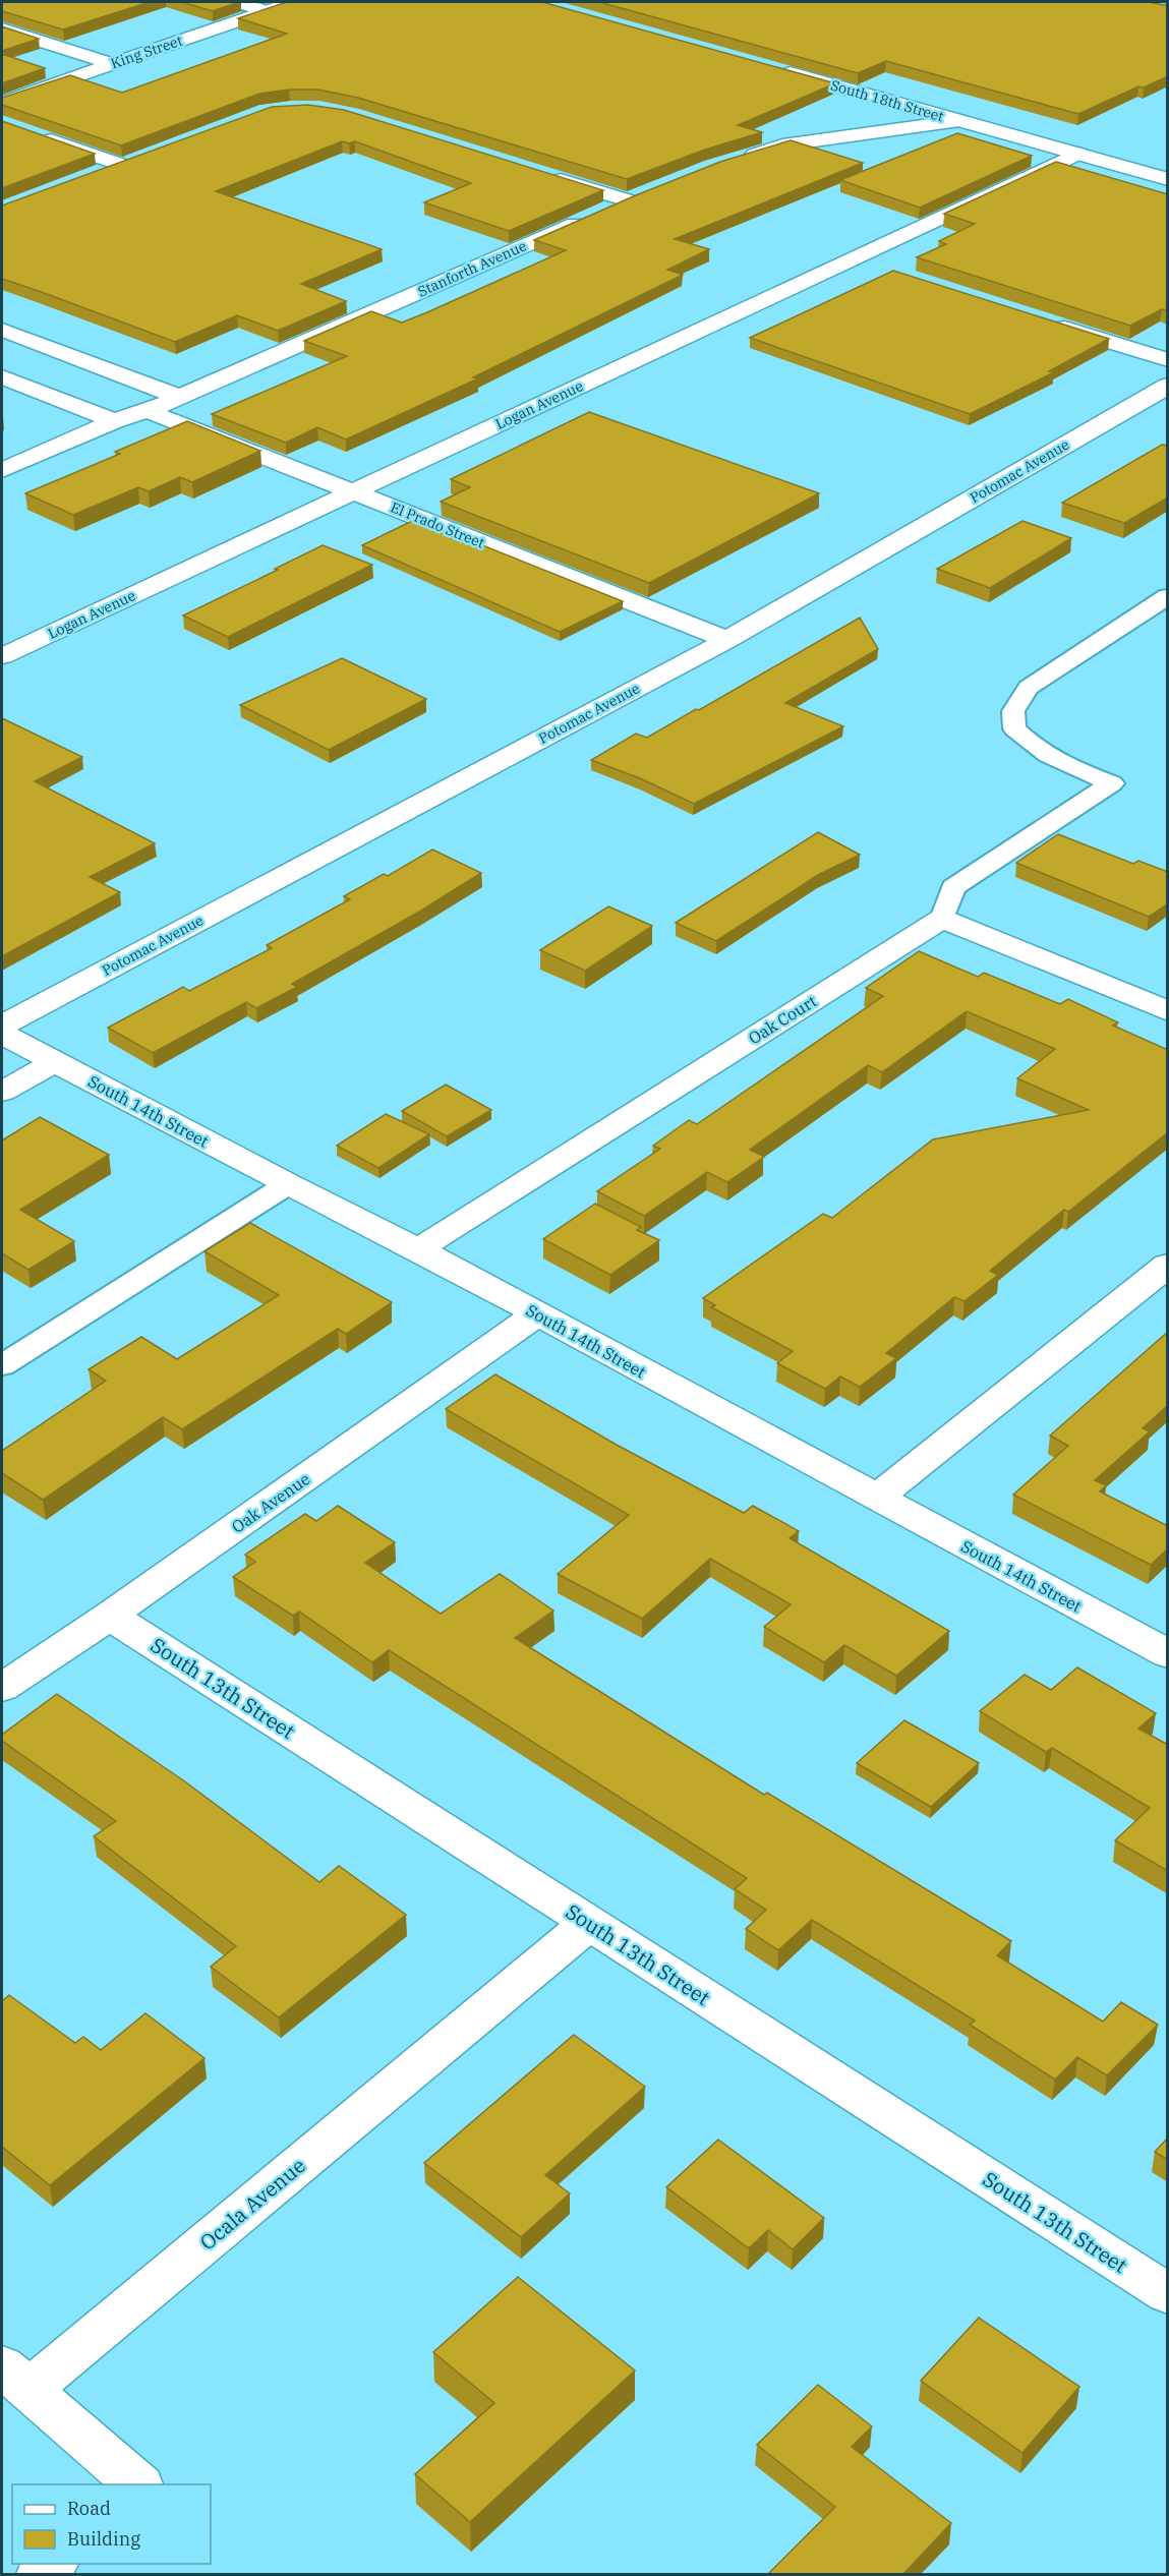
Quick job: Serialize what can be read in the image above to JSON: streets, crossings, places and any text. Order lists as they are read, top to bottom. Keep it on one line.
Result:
{"streets":{"street":["King Street","South 18th Street","Stanforth Avenue","Logan Avenue","Potomac Avenue","El Prado Street","Oak Court","South 14th Street","Oak Avenue","South 13th Street","Ocala Avenue"]},"crossings":[["South 18th Street","Logan Avenue"],["Stanforth Avenue","El Prado Street"],["Logan Avenue","El Prado Street"],["Potomac Avenue","El Prado Street"],["Oak Court","South 14th Street"],["South 14th Street","Oak Avenue"],["Oak Avenue","South 13th Street"],["South 13th Street","Ocala Avenue"]],"legend":["Road","Building"]}
